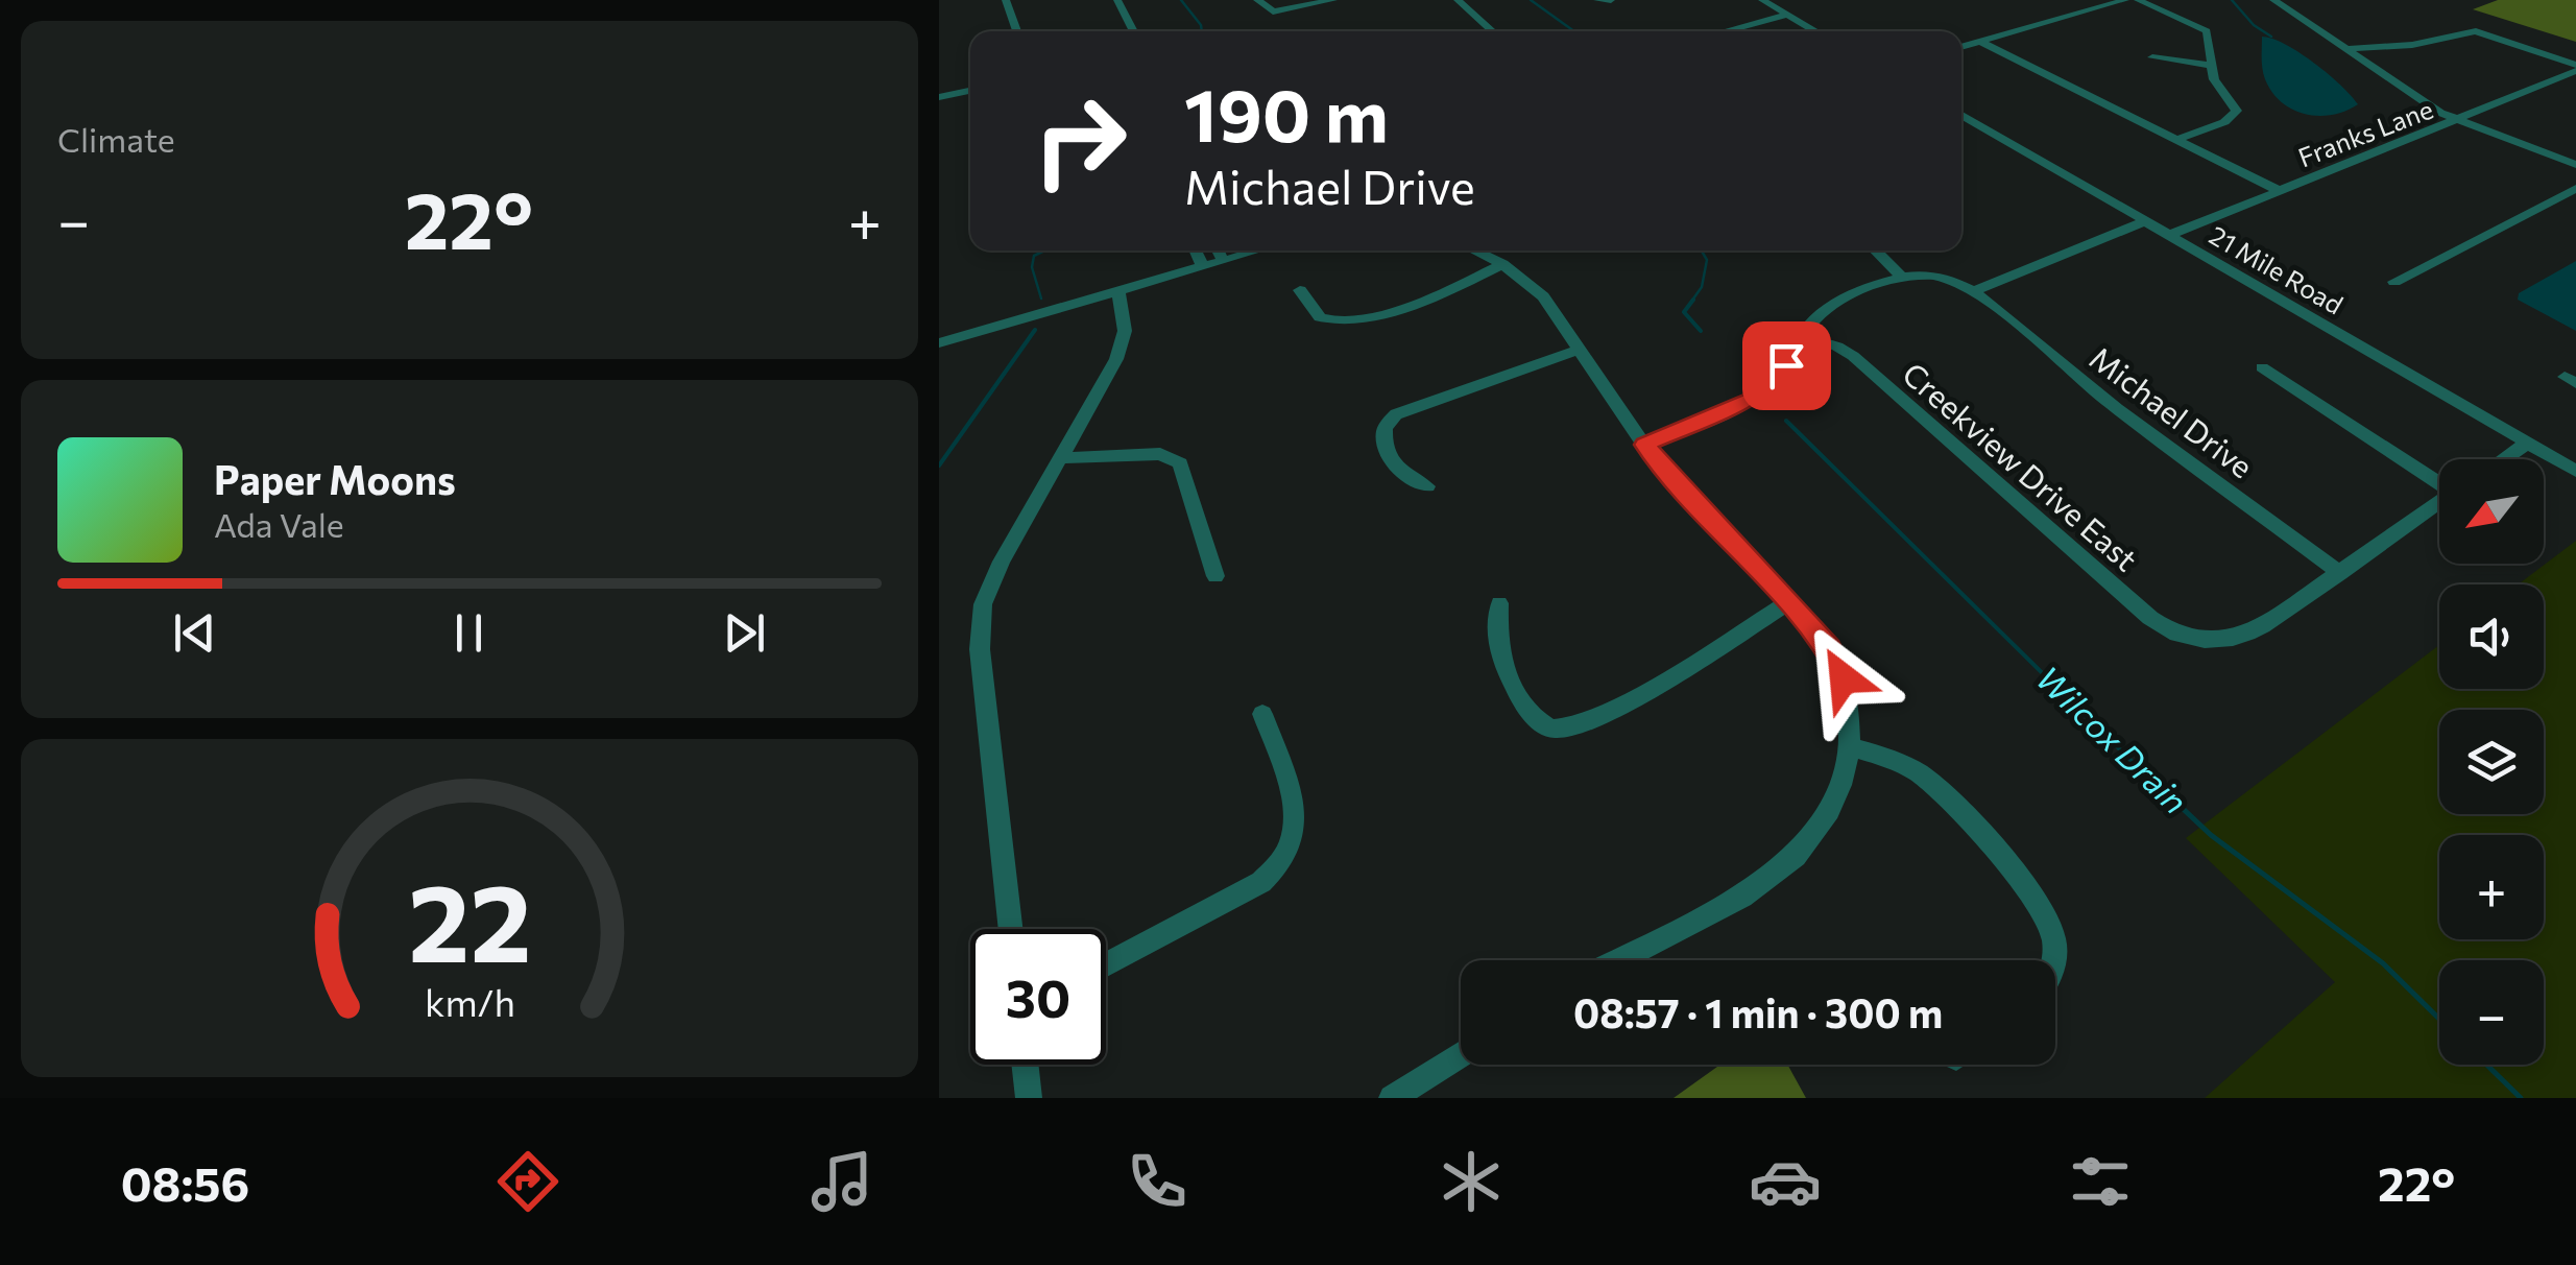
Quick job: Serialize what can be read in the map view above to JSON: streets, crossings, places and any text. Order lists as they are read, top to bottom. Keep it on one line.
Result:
{"streets":{"street":["Franks Lane","21 Mile Road","Michael Drive","Creekview Drive East"]},"crossings":[["Franks Lane","21 Mile Road"],["Michael Drive","Creekview Drive East"]],"water":["Wilcox Drain"],"north":"bottom left","page":{"tile":"Climate","turn":["190 m","Michael Drive"],"heat":["−","22°","+"],"song":["Paper Moons","Ada Vale"],"map_buttons":["+","−"],"limit":"30","trip":"08:57 · 1 min · 300 m","tabs":["08:56","22°"],"gauge":["22","km/h"]}}
